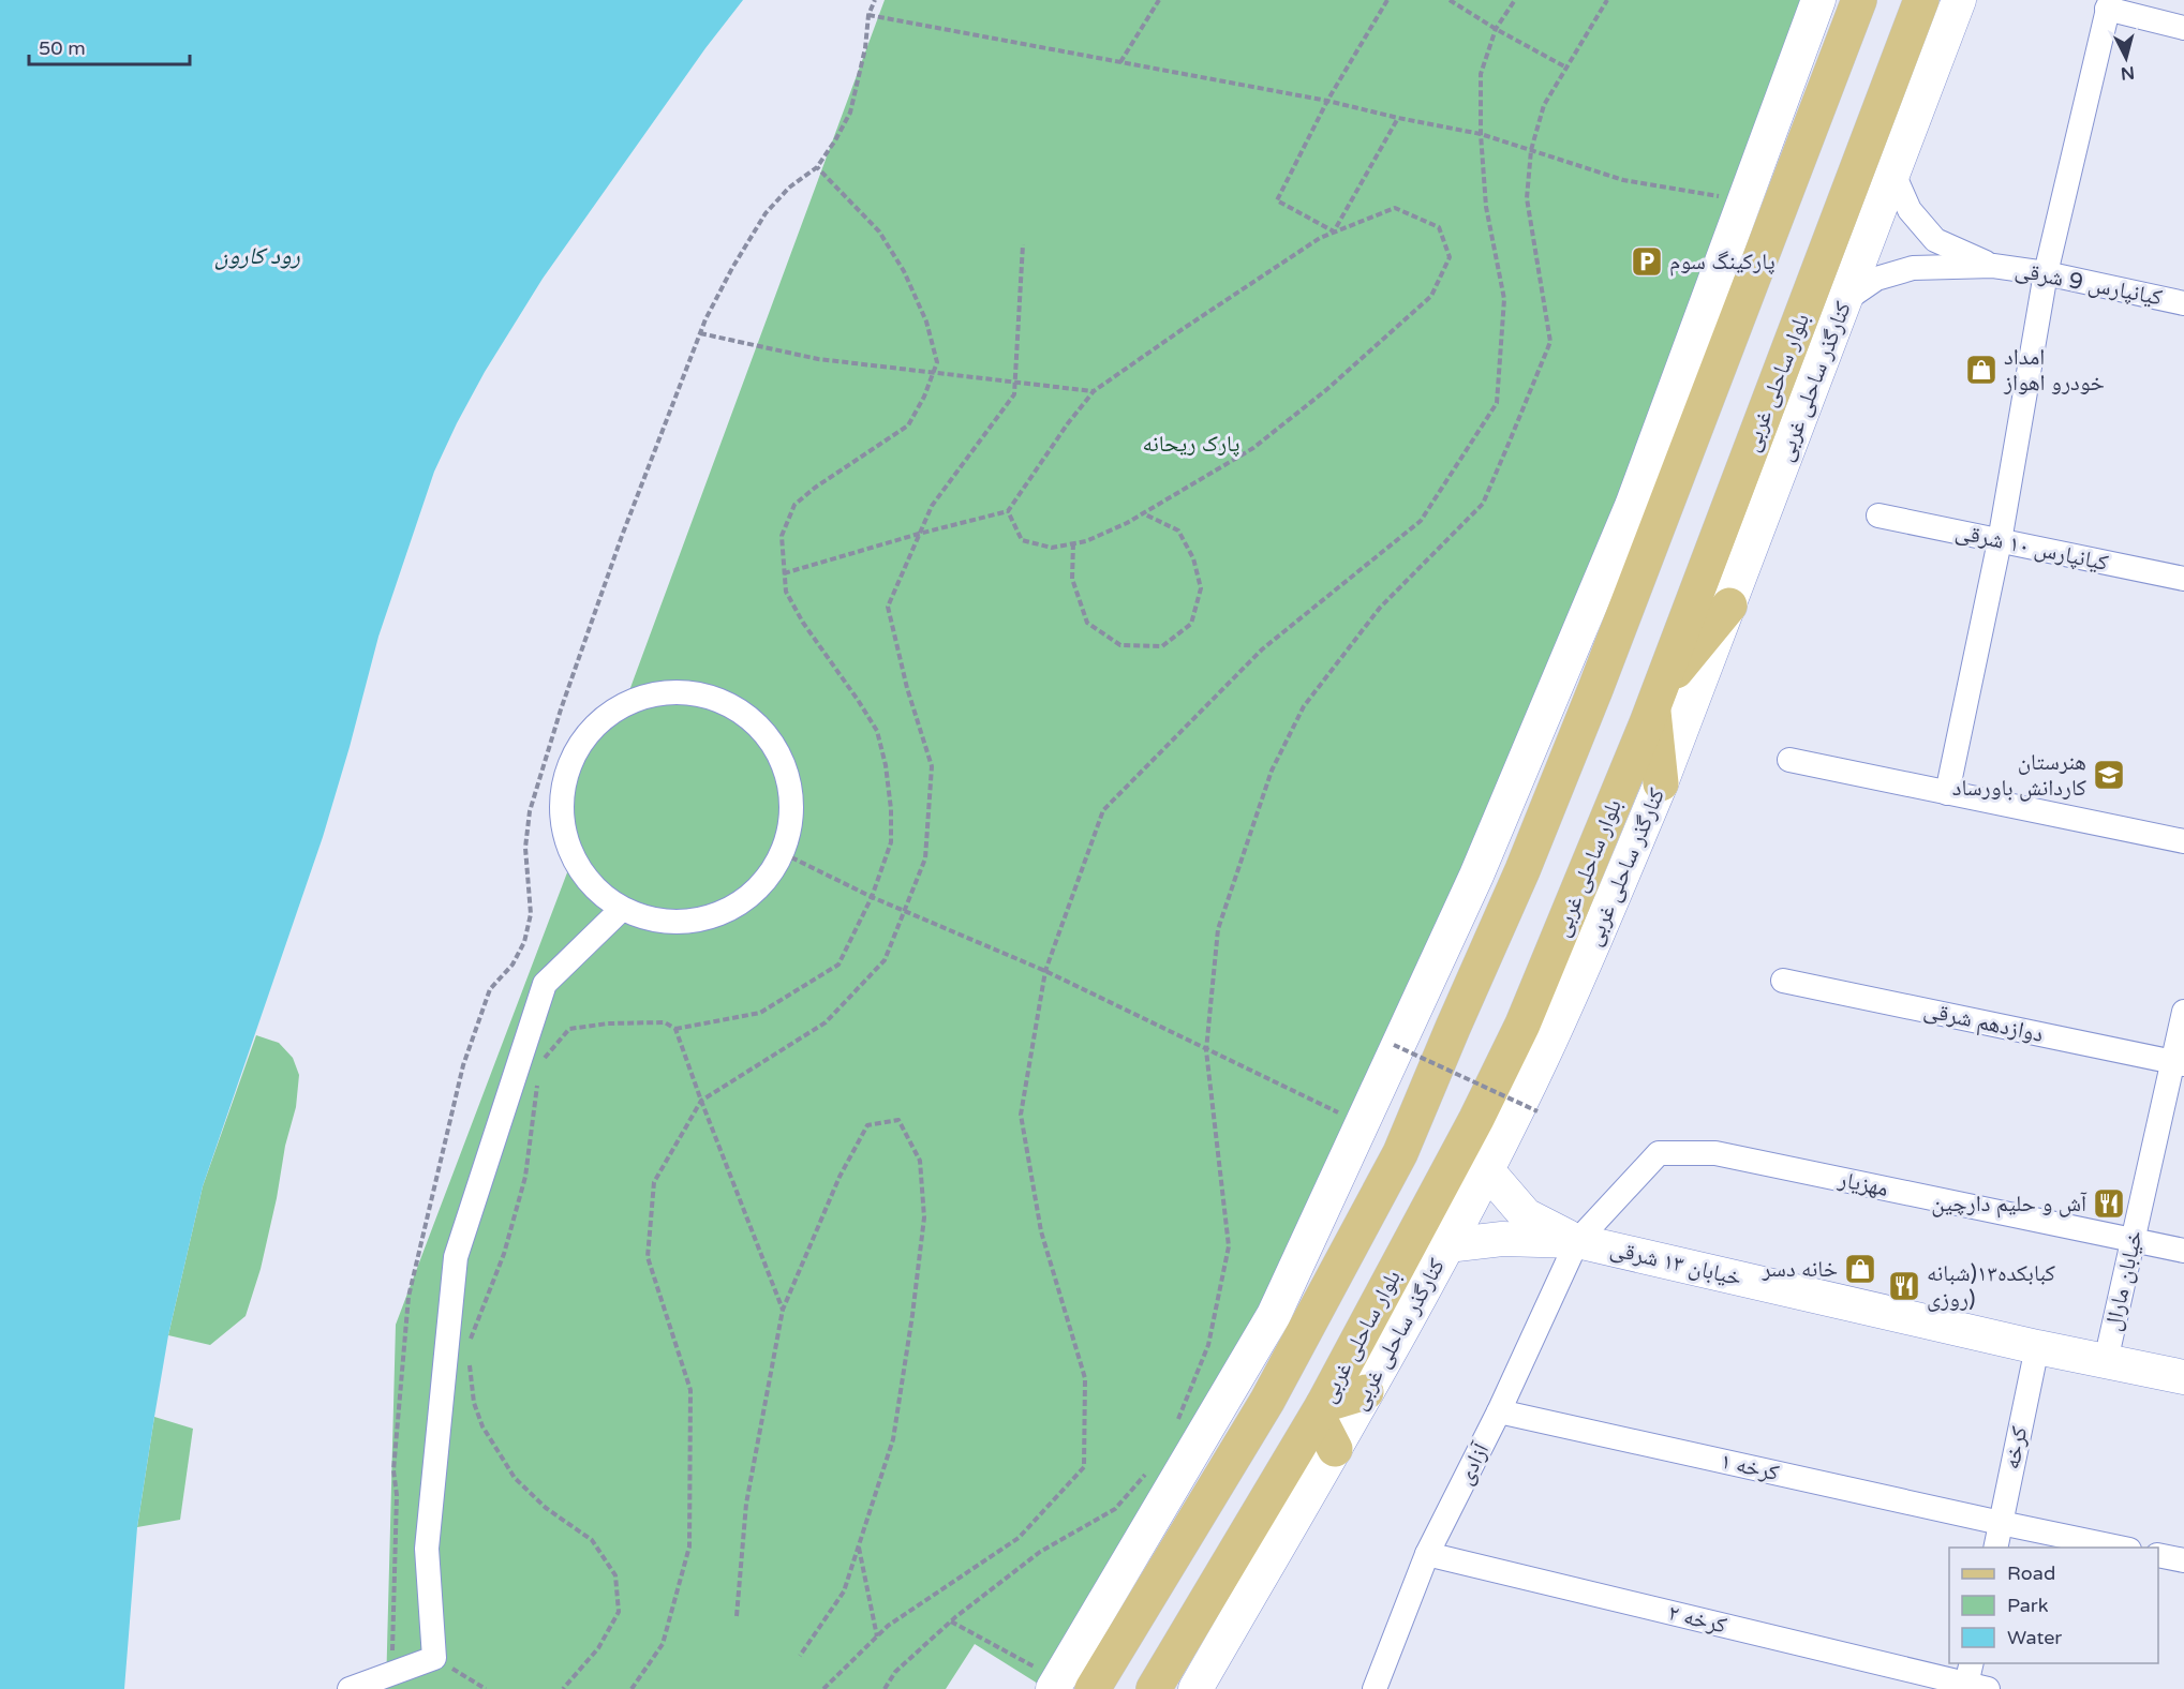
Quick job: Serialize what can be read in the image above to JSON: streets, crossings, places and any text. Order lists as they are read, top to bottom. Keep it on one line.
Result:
{"streets":{"main road":["بلوار ساحلی غربی"],"street":["کیانپارس 9 شرقی","کنارگذر ساحلی غربی","کیانپارس ۱۰ شرقی","دوازدهم شرقی","مهزیار","خیابان ۱۳ شرقی","خیابان مارال","کرخه","آزادی","کرخه ۱","کرخه ۲"]},"crossings":[["کنارگذر ساحلی غربی","خیابان ۱۳ شرقی"],["دوازدهم شرقی","خیابان مارال"],["مهزیار","خیابان ۱۳ شرقی"],["مهزیار","خیابان مارال"],["مهزیار","آزادی"],["خیابان ۱۳ شرقی","خیابان مارال"],["خیابان ۱۳ شرقی","کرخه"],["خیابان ۱۳ شرقی","آزادی"],["کرخه","کرخه ۱"],["آزادی","کرخه ۱"],["آزادی","کرخه ۲"]],"water":["رود کارون"],"parks":["پارک ریحانه"],"places":{"parking":["پارکینگ سوم"],"shop":["امداد خودرو اهواز","خانه دسر"],"school or university":["هنرستان کاردانش باورساد"],"restaurant":["آش و حلیم دارچین","کبابکده۱۳(شبانه روزی)"]},"legend":["Road","Park","Water"],"scale_bar":"50 m","north":"bottom"}
